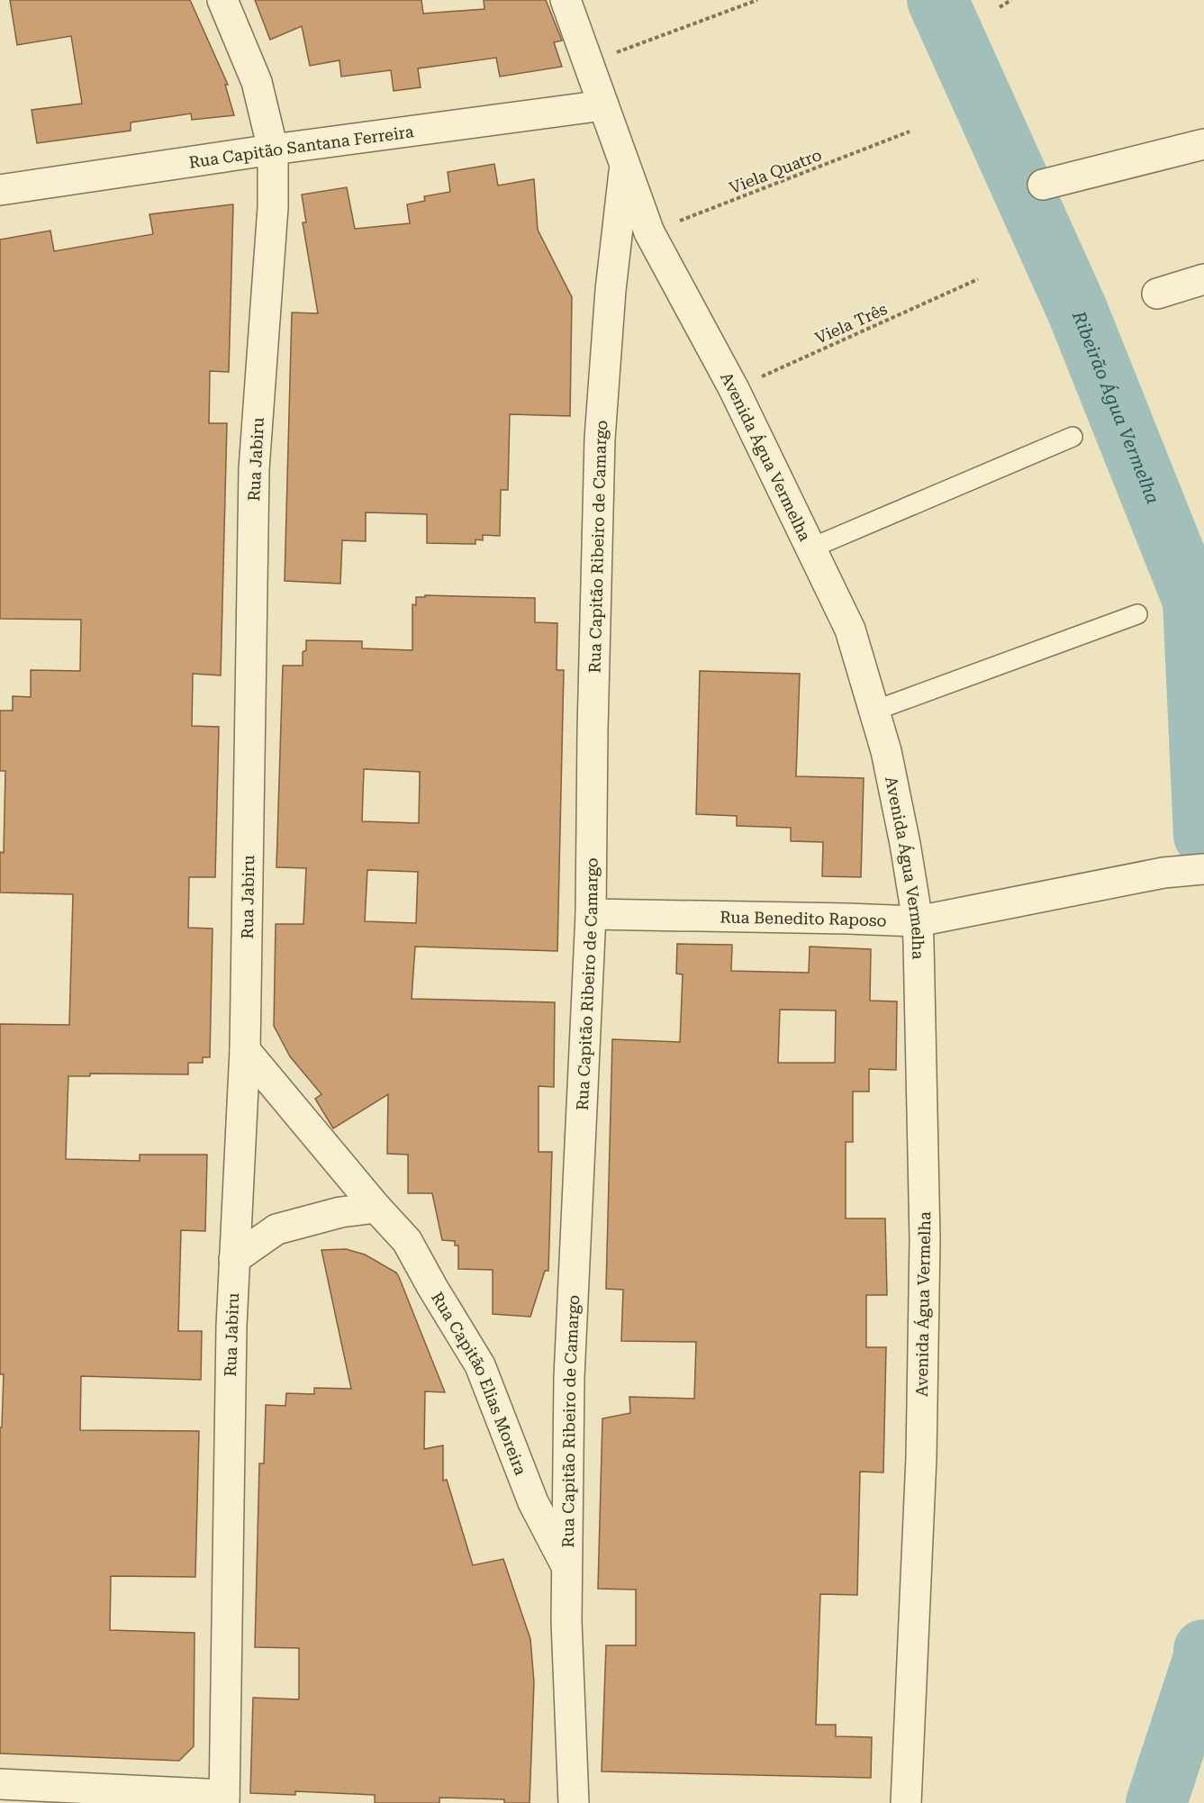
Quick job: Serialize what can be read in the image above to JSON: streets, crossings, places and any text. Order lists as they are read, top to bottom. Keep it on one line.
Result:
{"streets":{"street":["Rua Capitão Santana Ferreira","Avenida Água Vermelha","Rua Jabiru","Rua Capitão Ribeiro de Camargo","Rua Benedito Raposo","Rua Capitão Elias Moreira"],"path":["Viela Quatro","Viela Três"]},"crossings":[["Rua Capitão Santana Ferreira","Avenida Água Vermelha"],["Rua Capitão Santana Ferreira","Rua Jabiru"],["Viela Quatro","Avenida Água Vermelha"],["Viela Três","Avenida Água Vermelha"],["Avenida Água Vermelha","Rua Capitão Ribeiro de Camargo"],["Avenida Água Vermelha","Rua Benedito Raposo"],["Rua Jabiru","Rua Capitão Elias Moreira"],["Rua Capitão Ribeiro de Camargo","Rua Benedito Raposo"],["Rua Capitão Ribeiro de Camargo","Rua Capitão Elias Moreira"]],"water":["Ribeirão Água Vermelha"]}
